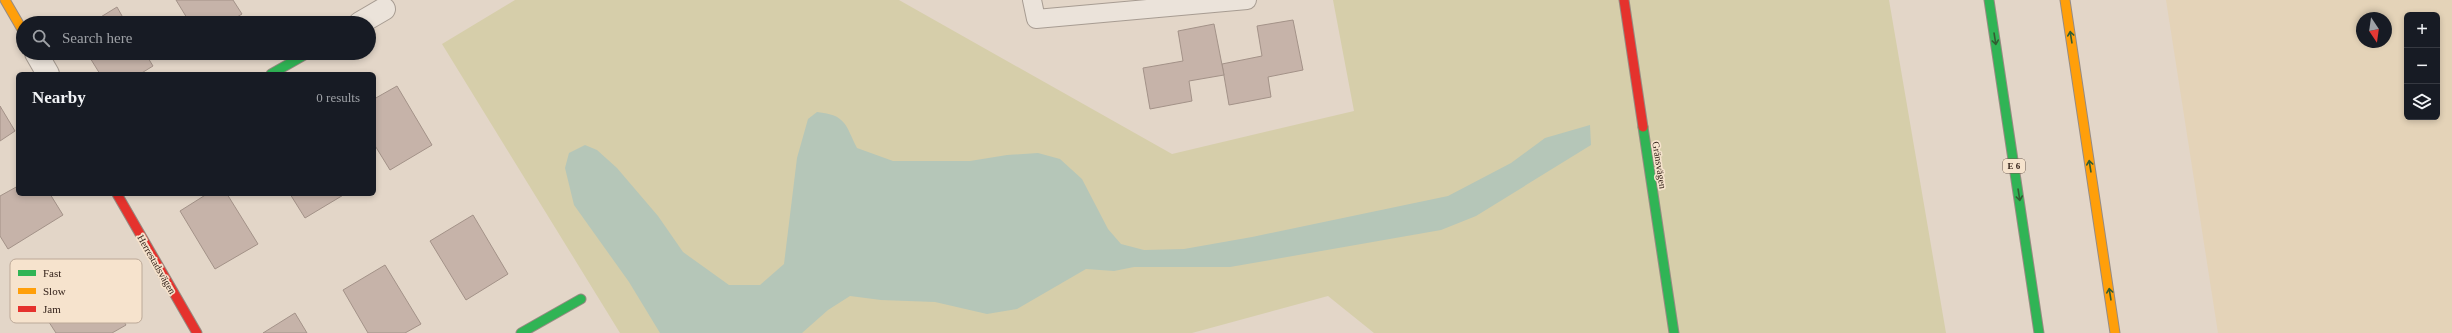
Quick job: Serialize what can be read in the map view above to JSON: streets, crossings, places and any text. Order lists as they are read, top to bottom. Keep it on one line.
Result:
{"streets":{"main road":["Gränsvägen","E 6","Herrestadsvägen"]},"legend":["Fast","Slow","Jam"],"north":"bottom","page":{"map_buttons":["+","−"],"search":"Search here","heading":["Nearby","0 results"]}}
